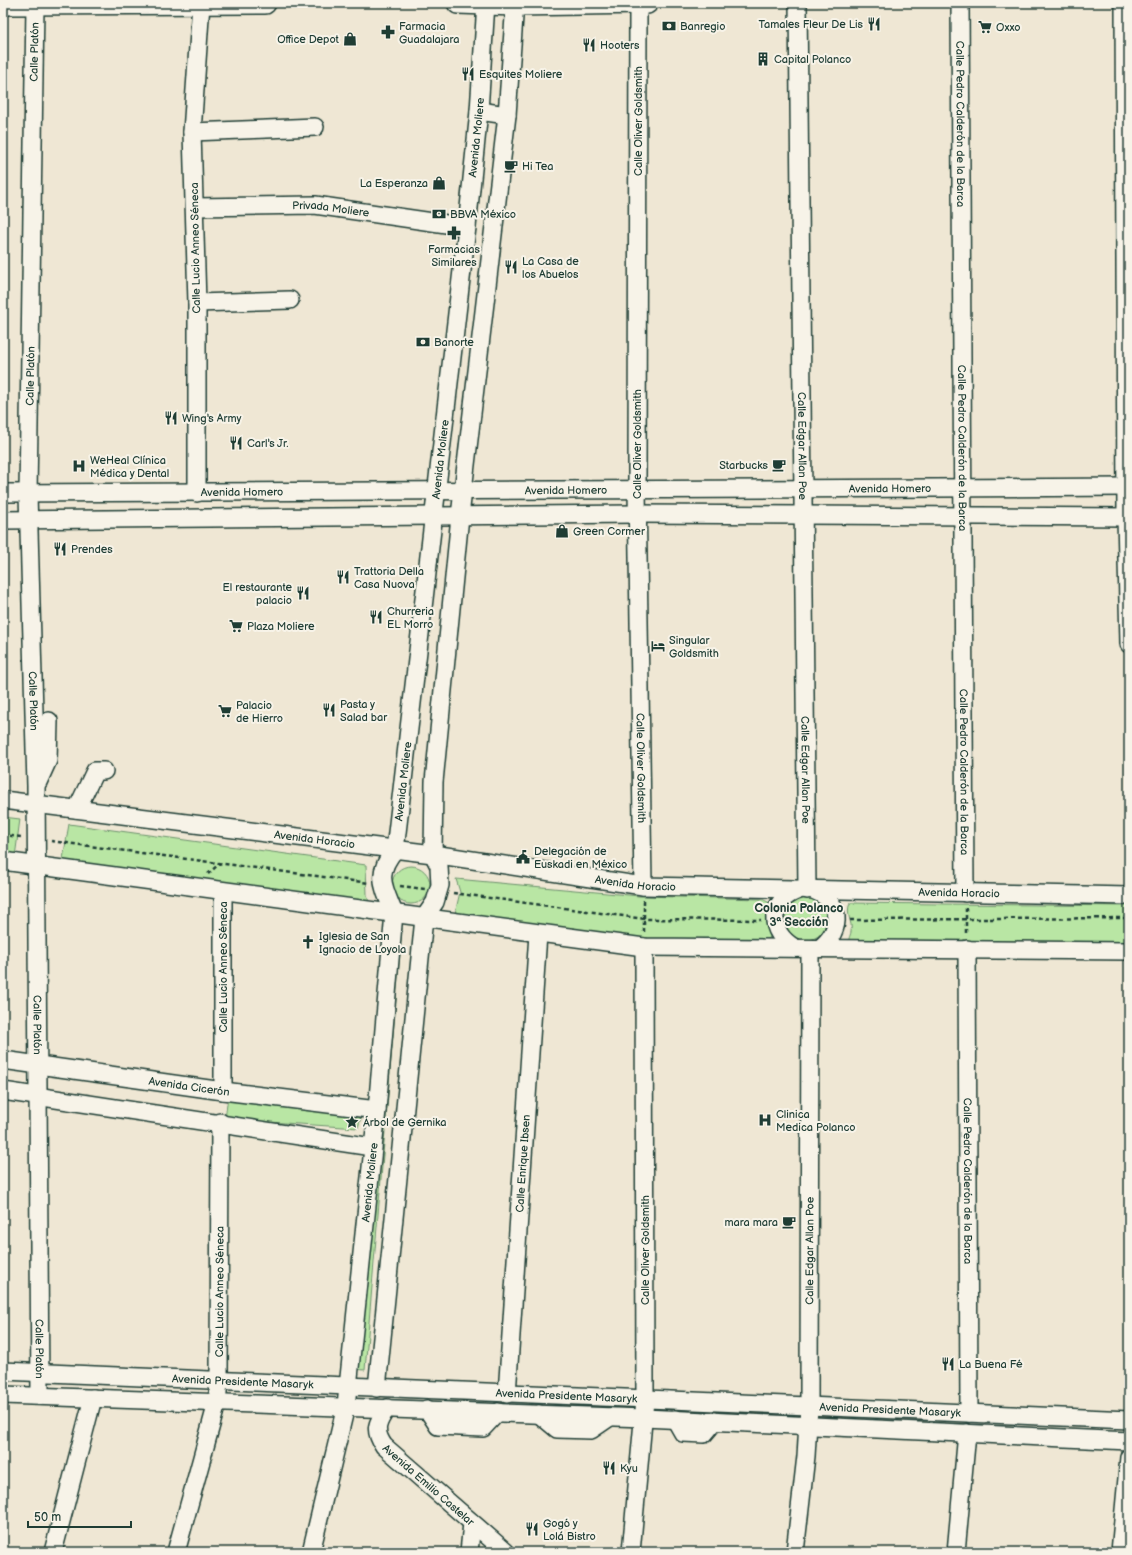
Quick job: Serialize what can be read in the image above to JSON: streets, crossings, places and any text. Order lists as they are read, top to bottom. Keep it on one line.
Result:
{"streets":{"street":["Calle Platón","Calle Oliver Goldsmith","Calle Pedro Calderón de la Barca","Avenida Moliere","Privada Moliere","Calle Lucio Anneo Séneca","Calle Edgar Allan Poe","Avenida Homero","Avenida Horacio","Avenida Cicerón","Calle Enrique Ibsen","Avenida Presidente Masaryk","Avenida Emilio Castelar"]},"crossings":[["Calle Platón","Avenida Homero"],["Calle Platón","Avenida Horacio"],["Calle Platón","Avenida Cicerón"],["Calle Platón","Avenida Presidente Masaryk"],["Calle Oliver Goldsmith","Avenida Homero"],["Calle Oliver Goldsmith","Avenida Horacio"],["Calle Oliver Goldsmith","Avenida Presidente Masaryk"],["Calle Pedro Calderón de la Barca","Avenida Homero"],["Calle Pedro Calderón de la Barca","Avenida Horacio"],["Calle Pedro Calderón de la Barca","Avenida Presidente Masaryk"],["Avenida Moliere","Privada Moliere"],["Avenida Moliere","Avenida Homero"],["Avenida Moliere","Avenida Horacio"],["Avenida Moliere","Avenida Cicerón"],["Avenida Moliere","Avenida Presidente Masaryk"],["Privada Moliere","Calle Lucio Anneo Séneca"],["Calle Lucio Anneo Séneca","Avenida Homero"],["Calle Lucio Anneo Séneca","Avenida Cicerón"],["Calle Lucio Anneo Séneca","Avenida Presidente Masaryk"],["Calle Edgar Allan Poe","Avenida Homero"],["Calle Edgar Allan Poe","Avenida Horacio"],["Calle Edgar Allan Poe","Avenida Presidente Masaryk"],["Calle Enrique Ibsen","Avenida Presidente Masaryk"],["Avenida Presidente Masaryk","Avenida Emilio Castelar"]],"districts":["Colonia Polanco 3ª Sección"],"places":{"restaurant":["Tamales Fleur De Lis","Hooters","Esquites Moliere","La Casa de los Abuelos","Wing's Army","Carl's Jr.","Prendes","Trattoria Della Casa Nuova","El restaurante palacio","Churreria EL Morro","Pasta y Salad bar","La Buena Fé","Kyu","Gogó y Lolá Bistro"],"bank":["Banregio","BBVA México","Banorte"],"supermarket":["Oxxo","Plaza Moliere","Palacio de Hierro"],"pharmacy":["Farmacia Guadalajara","Farmacias Similares"],"shop":["Office Depot","La Esperanza","Green Cormer"],"building":["Capital Polanco"],"cafe":["Hi Tea","Starbucks","mara mara"],"hospital":["WeHeal Clínica Médica y Dental","Clinica Medica Polanco"],"hotel":["Singular Goldsmith"],"public building":["Delegación de Euskadi en México"],"church":["Iglesia de San Ignacio de Loyola"],"place":["Árbol de Gernika"]},"scale_bar":"50 m"}
